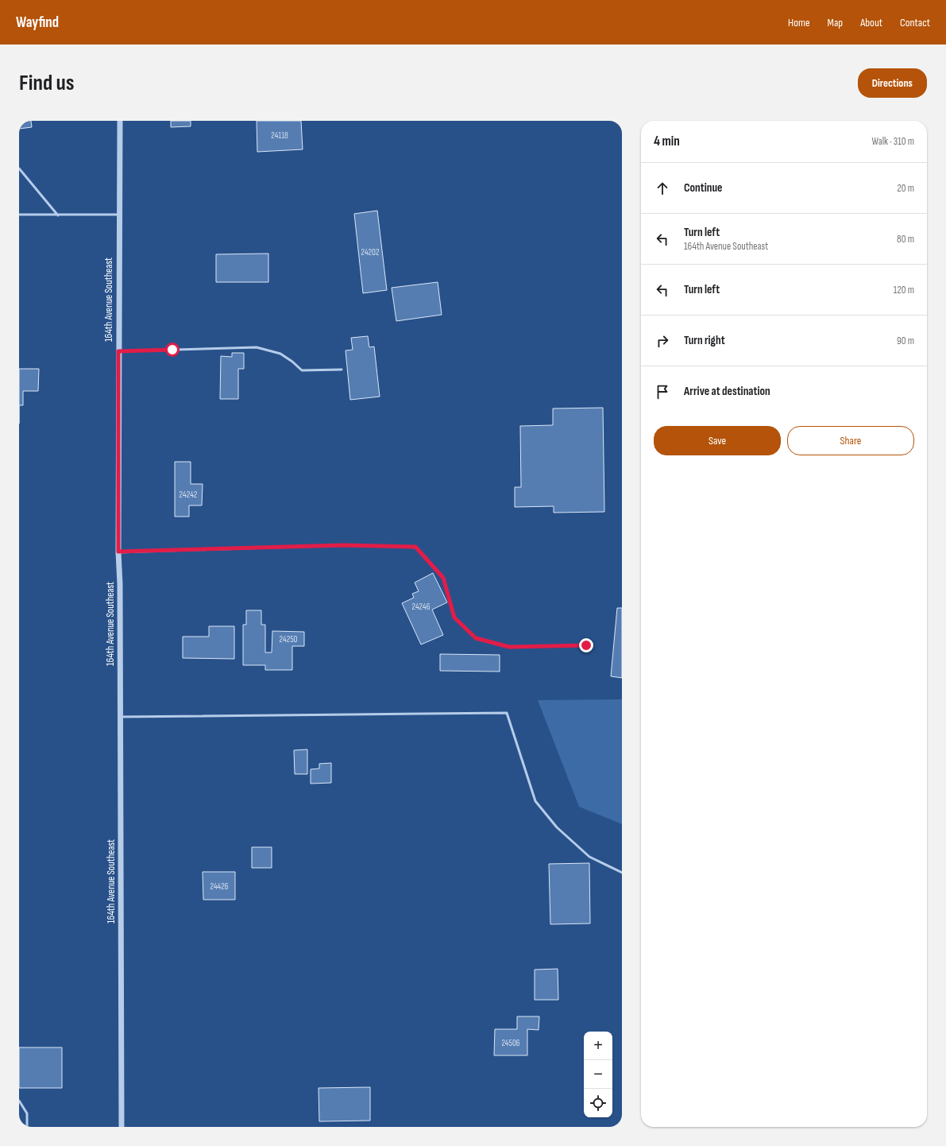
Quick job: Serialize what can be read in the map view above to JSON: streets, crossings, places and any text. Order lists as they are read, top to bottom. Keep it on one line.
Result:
{"streets":{"street":["164th Avenue Southeast"]},"house_numbers":["24118","24202","24242","24246","24250","24426","24506"],"page":{"header":"Wayfind","nav":["Home","Map","About","Contact"],"buttons":["Directions",["Save","Share"]],"title":"Find us","heading":["4 min","Walk · 310 m"],"list":[["Continue","20 m"],["Turn left","164th Avenue Southeast","80 m"],["Turn left","120 m"],["Turn right","90 m"],"Arrive at destination"],"map_buttons":["+","−"]}}
